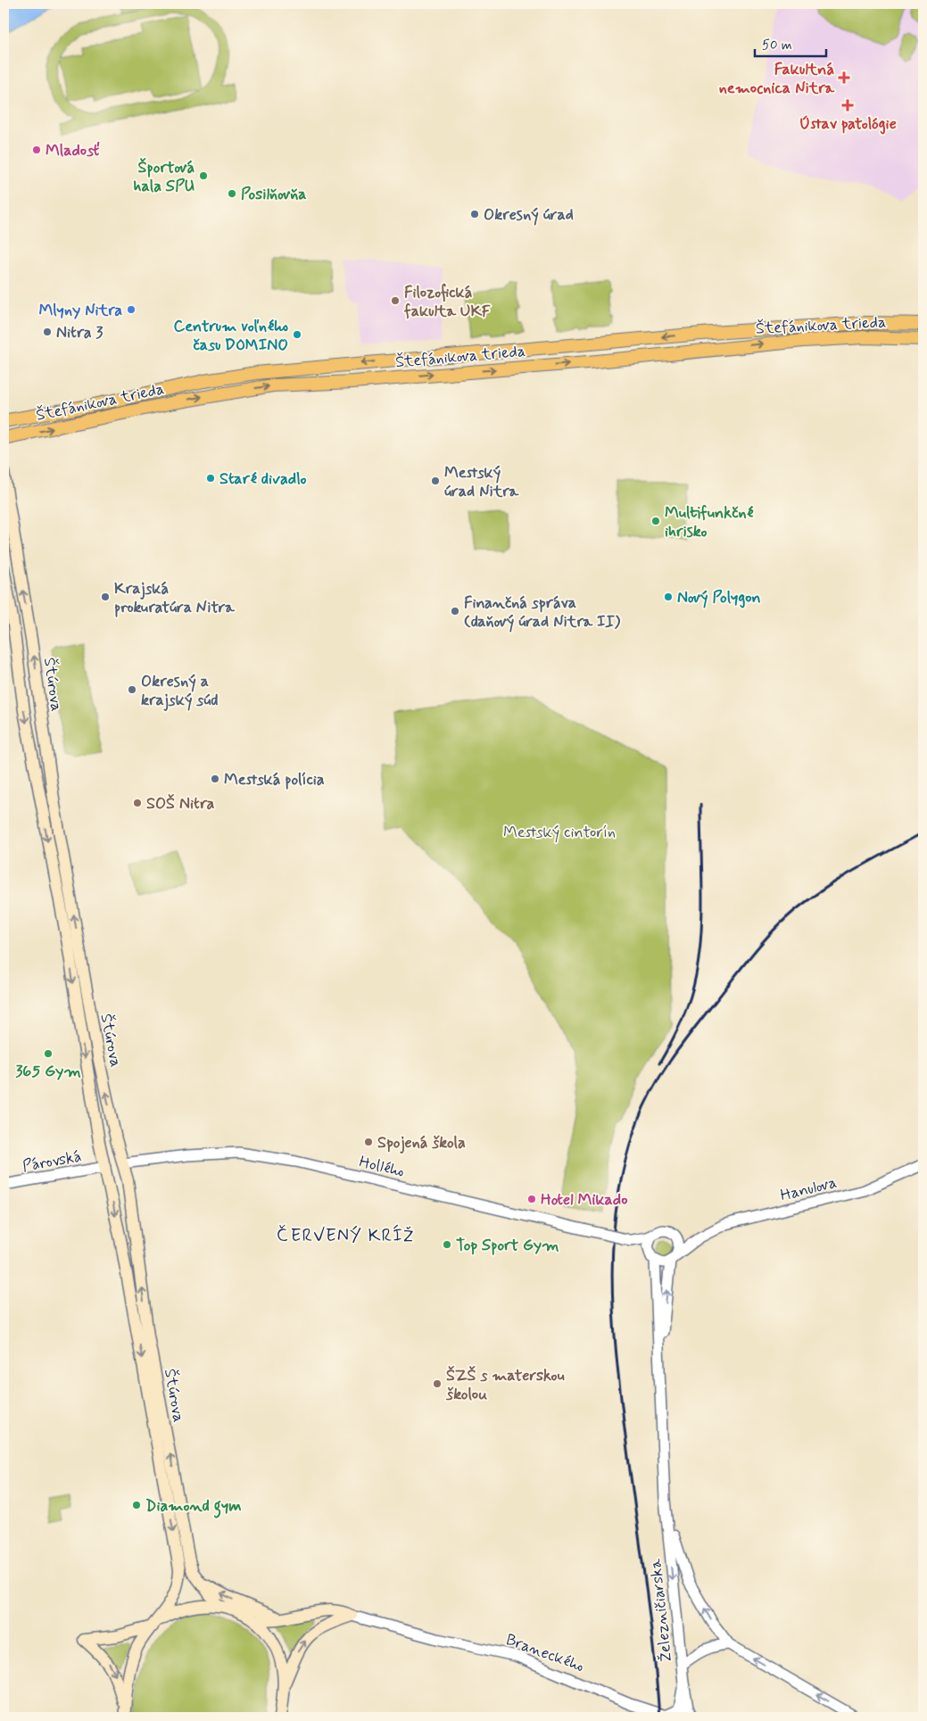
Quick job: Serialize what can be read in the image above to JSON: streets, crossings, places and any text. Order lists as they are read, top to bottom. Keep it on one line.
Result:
{"streets":{"main road":["Štefánikova trieda","Štúrova"],"street":["Párovská","Hollého","Hanulova","Železničiarska","Braneckého"]},"crossings":[["Štúrova","Párovská"],["Štúrova","Hollého"],["Hollého","Hanulova"],["Hollého","Železničiarska"],["Hanulova","Železničiarska"]],"districts":["ČERVENÝ KRÍŽ"],"parks":["Mestský cintorín"],"places":{"health":["Fakultná nemocnica Nitra","Ústav patológie"],"other":["Mladosť","Športová hala SPU","Posilňovňa","Okresný úrad","Filozofická fakulta UKF","Mlyny Nitra","Nitra 3","Centrum voľného času DOMINO","Staré divadlo","Mestský úrad Nitra","Multifunkčné ihrisko","Krajská prokuratúra Nitra","Nový Polygon","Finančná správa (daňový úrad Nitra II)","Okresný a krajský súd","Mestská polícia","SOŠ Nitra","365 Gym","Spojená škola","Hotel Mikado","Top Sport Gym","ŠZŠ s materskou školou","Diamond gym"]},"scale_bar":"50 m"}
